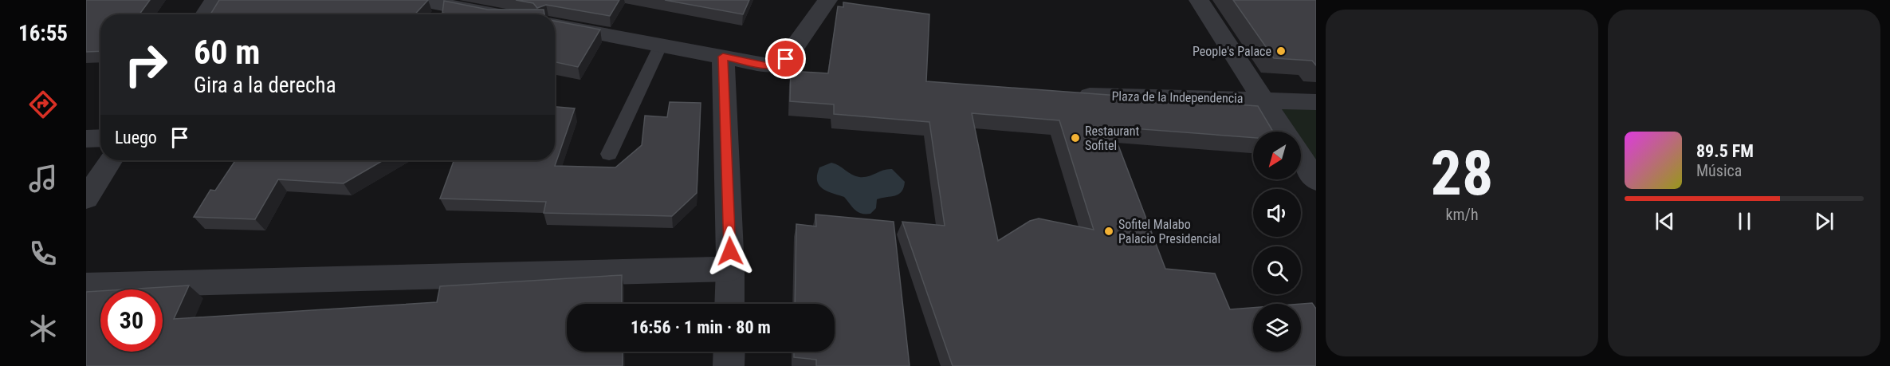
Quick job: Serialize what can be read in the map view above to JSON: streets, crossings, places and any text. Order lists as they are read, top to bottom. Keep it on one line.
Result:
{"streets":{"street":["Plaza de la Independencia"]},"places":["People's Palace","Restaurant Sofitel","Sofitel Malabo Palacio Presidencial"],"north":"bottom left","page":{"tabs":"16:55","tile":["28","km/h"],"turn":["60 m","Gira a la derecha"],"then":"Luego","song":["89.5 FM","Música"],"limit":"30","trip":"16:56 · 1 min · 80 m"}}
